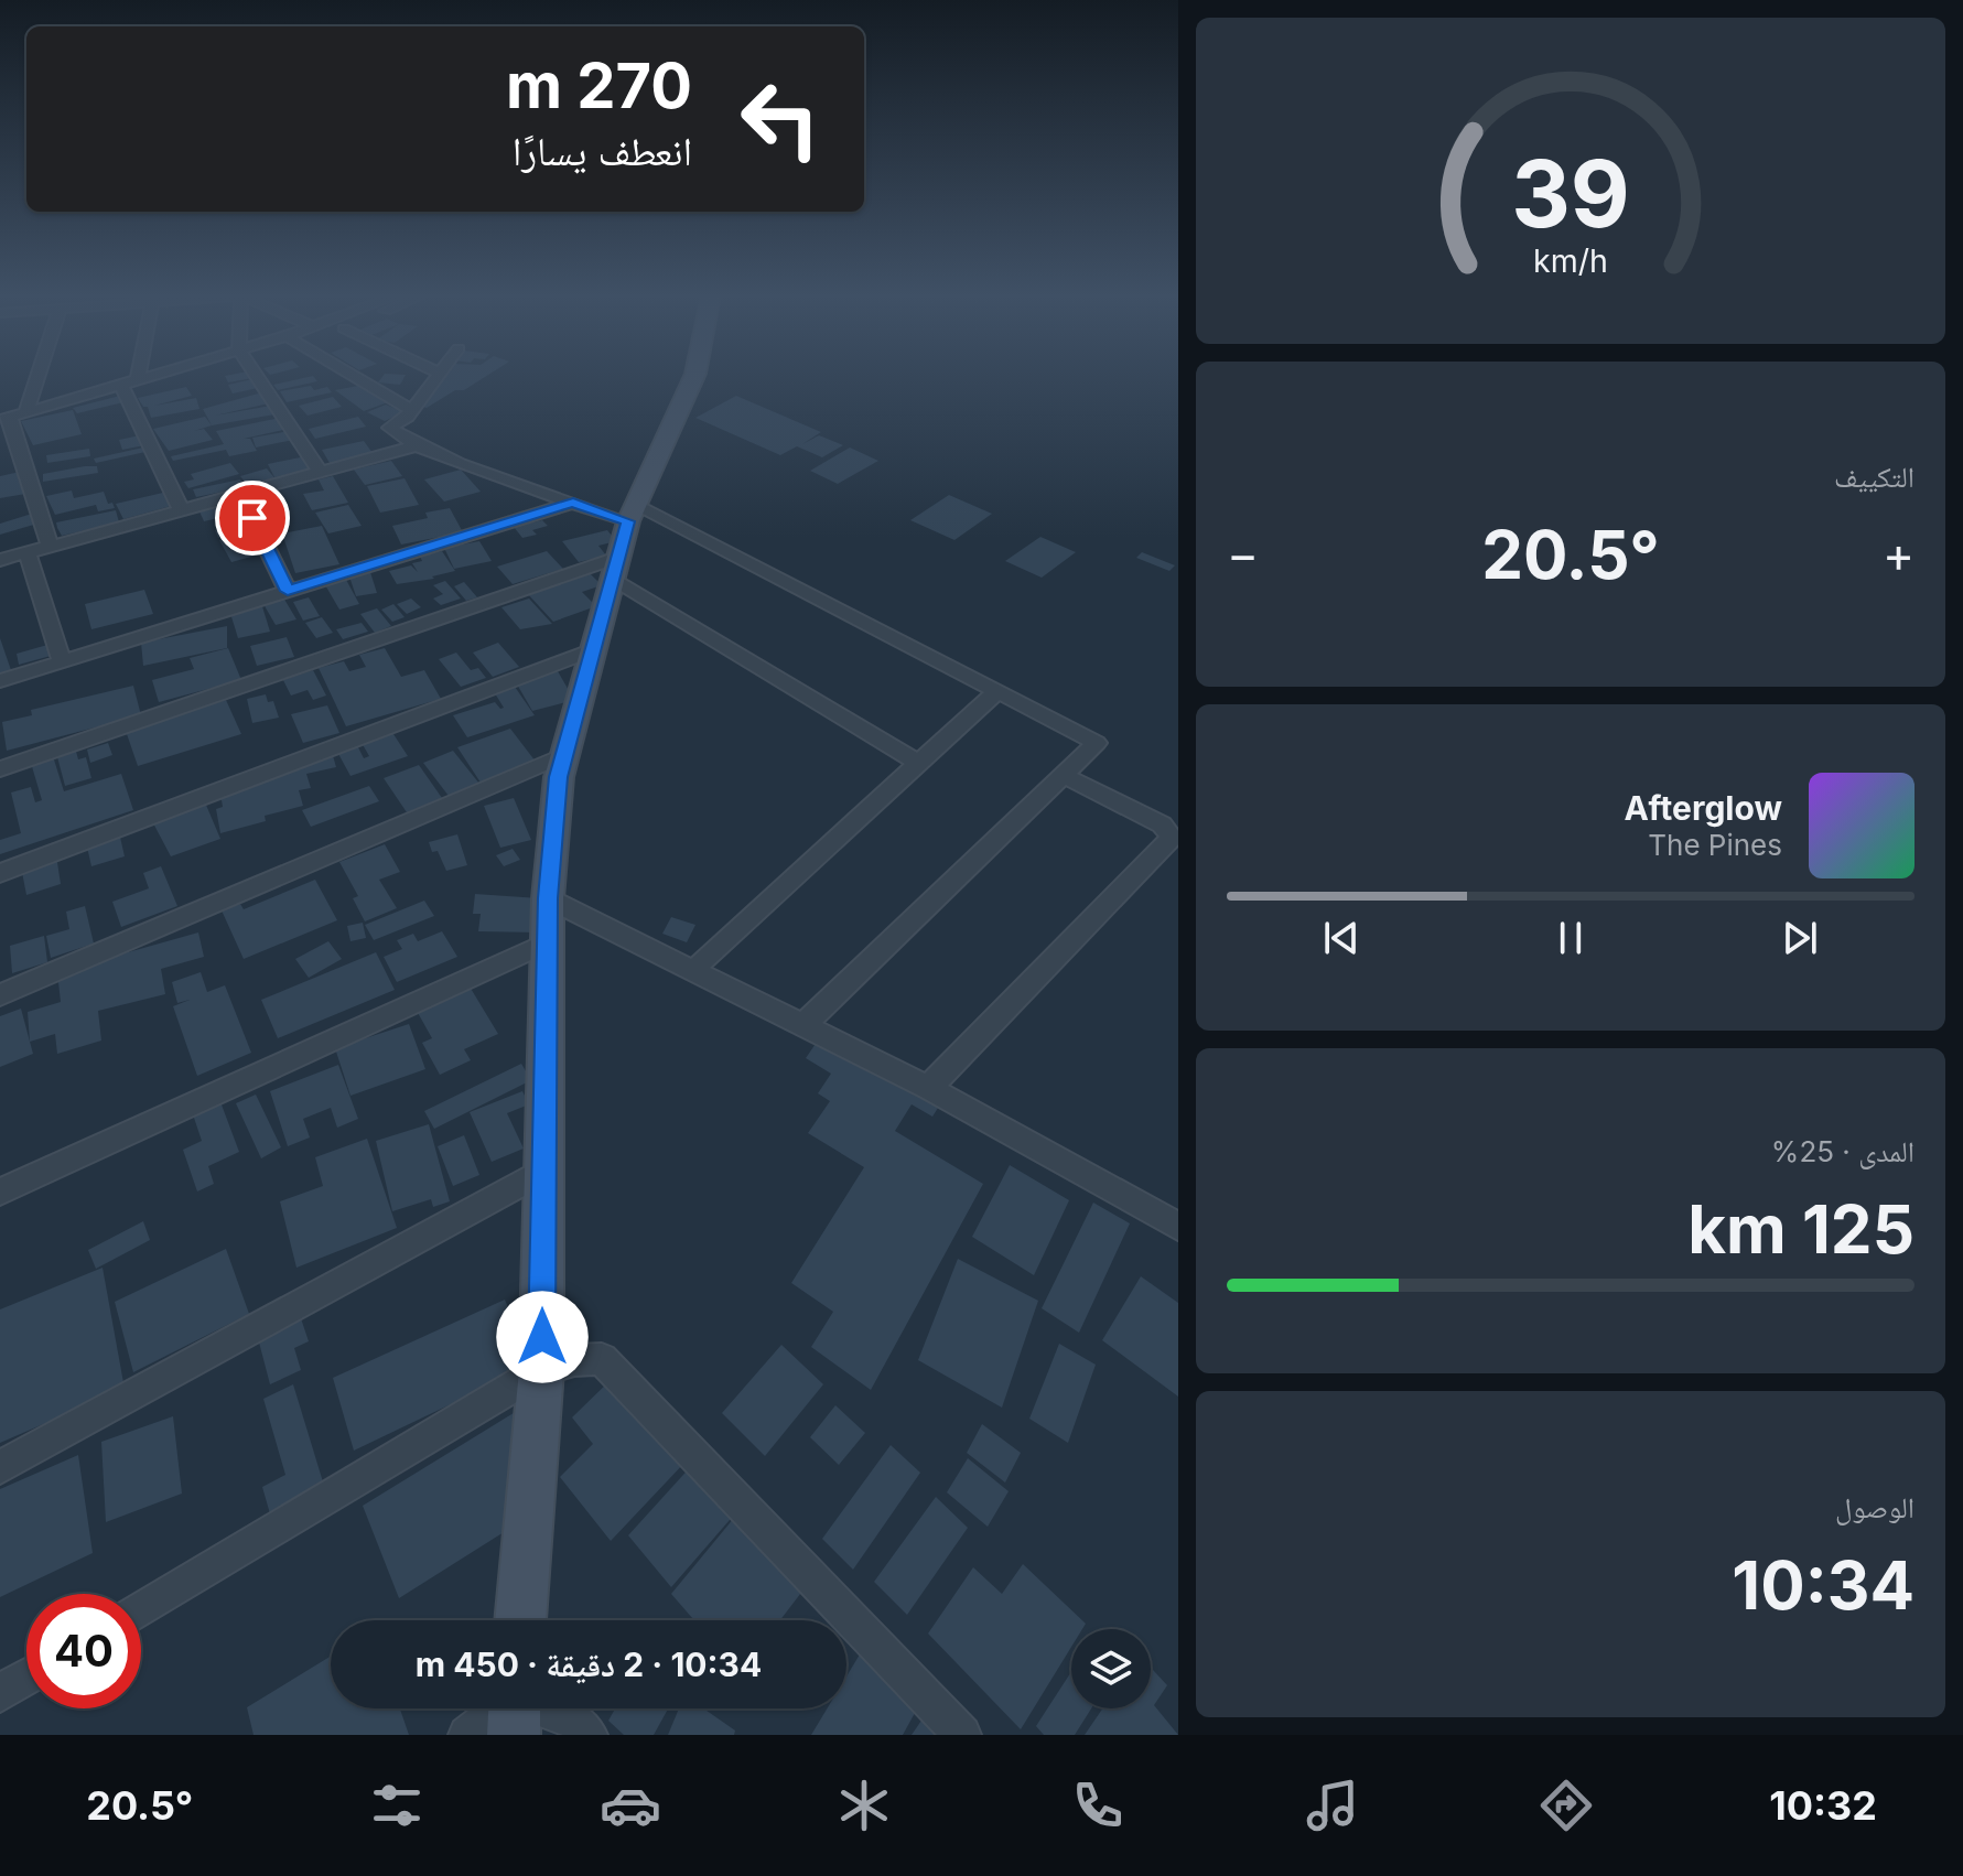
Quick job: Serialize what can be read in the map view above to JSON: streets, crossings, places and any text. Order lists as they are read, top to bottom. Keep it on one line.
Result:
{"page":{"turn":["270 m","انعطف يسارًا"],"tile":["التكييف",["المدى · 25%","125 km"],["الوصول","10:34"]],"heat":["−","20.5°","+"],"song":["Afterglow","The Pines"],"limit":"40","trip":"10:34 · 2 دقيقة · 450 m","tabs":["10:32","20.5°"],"gauge":["39","km/h"]}}
